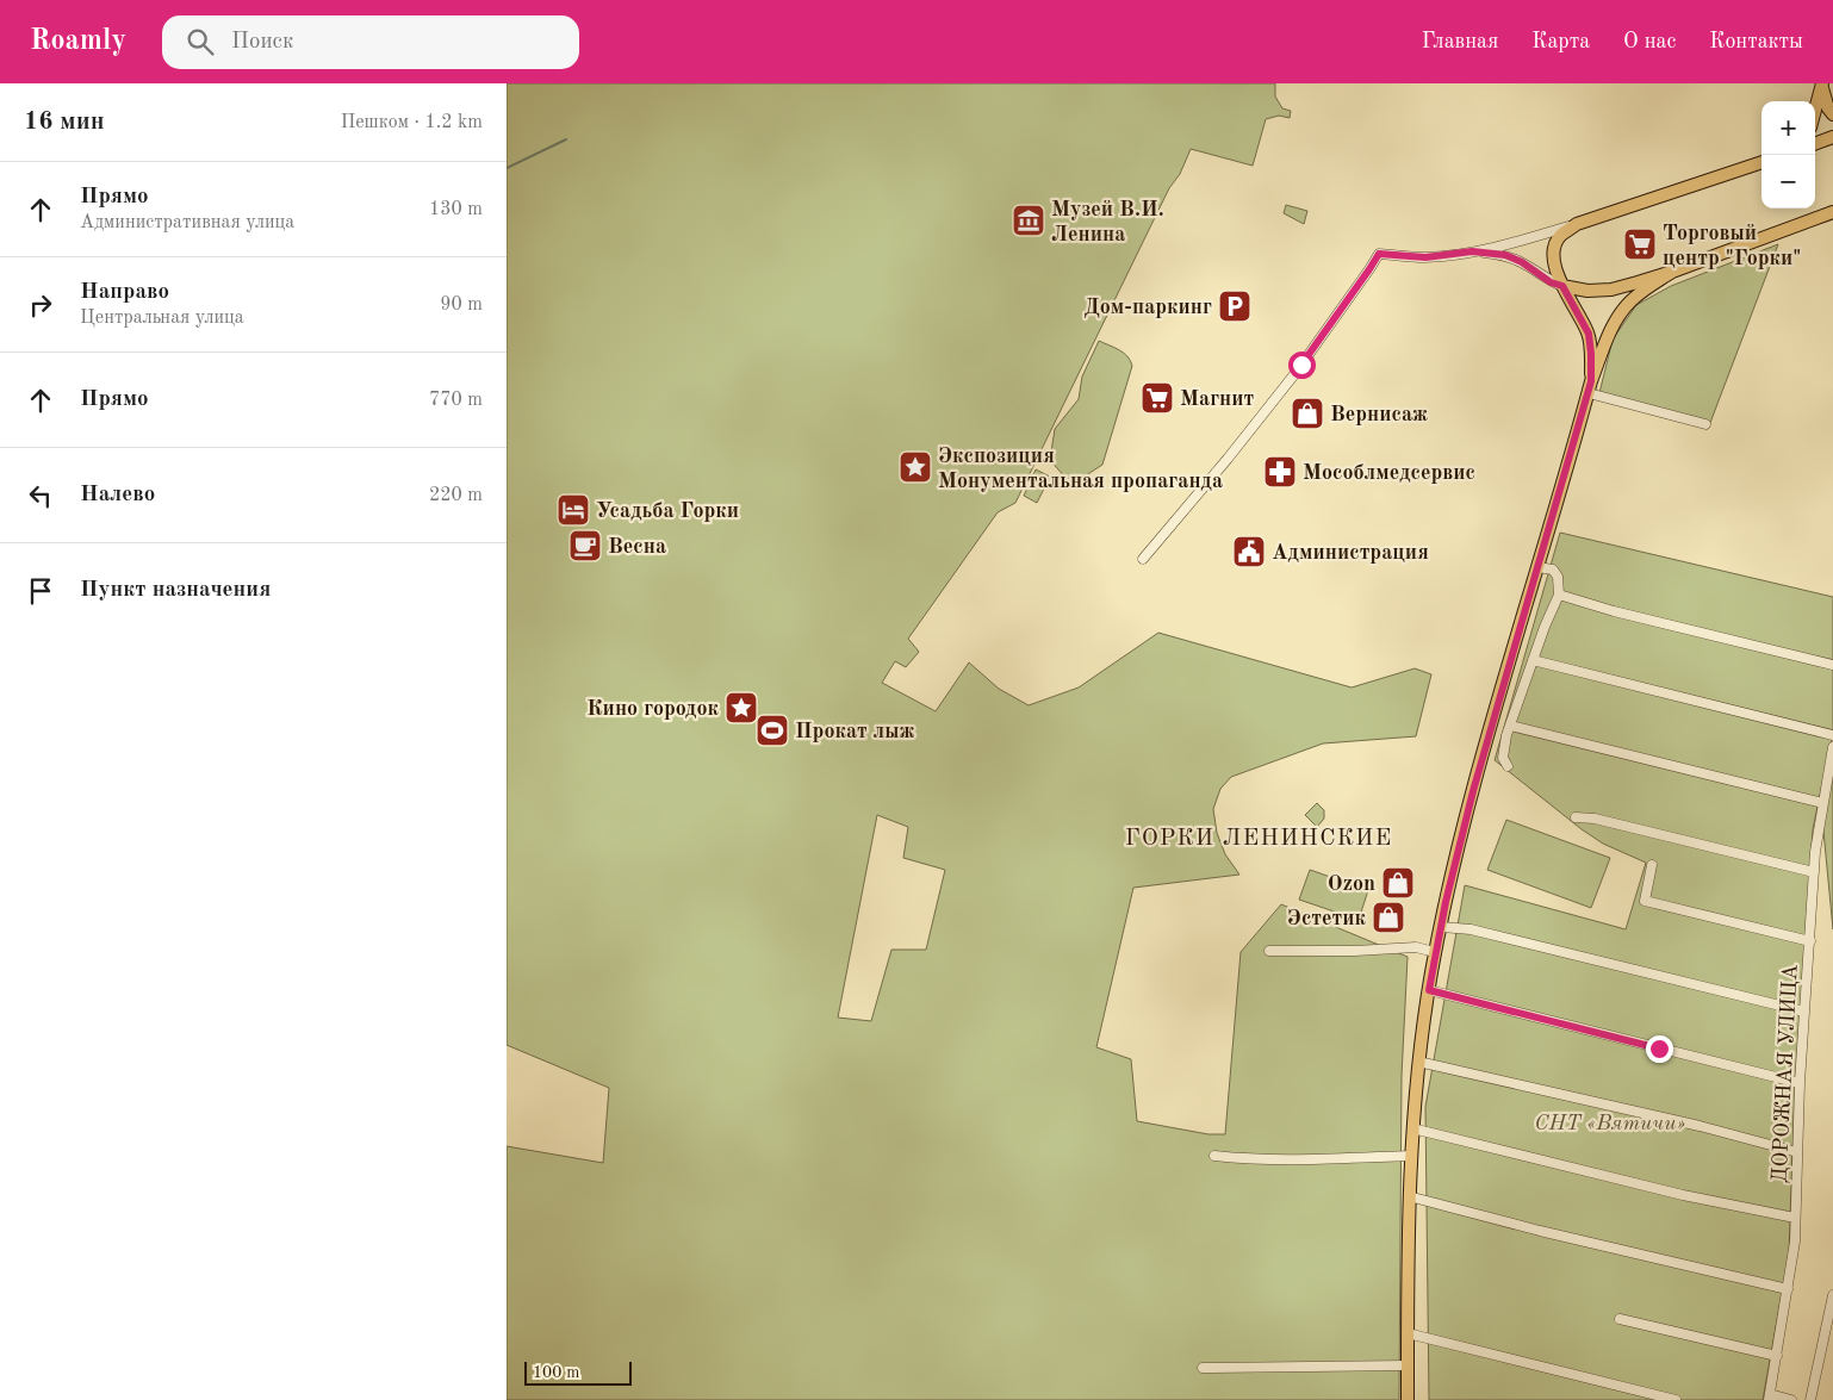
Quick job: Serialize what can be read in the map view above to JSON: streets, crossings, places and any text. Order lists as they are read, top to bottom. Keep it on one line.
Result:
{"streets":{"street":["ДОРОЖНАЯ УЛИЦА"]},"districts":["ГОРКИ ЛЕНИНСКИЕ"],"parks":["СНТ «Вятичи»"],"places":{"museum":["Музей В.И. Ленина"],"supermarket":["Торговый центр \"Горки\"","Магнит"],"parking":["Дом-паркинг"],"shop":["Вернисаж","Ozon","Эстетик"],"place":["Экспозиция Монументальная пропаганда","Кино городок"],"pharmacy":["Мособлмедсервис"],"hotel":["Усадьба Горки"],"cafe":["Весна"],"public building":["Администрация"],"sports":["Прокат лыж"]},"scale_bar":"100 m","page":{"header":"Roamly","search":"Поиск","nav":["Главная","Карта","О нас","Контакты"],"heading":["16 мин","Пешком · 1.2 km"],"map_buttons":["+","−"],"list":[["Прямо","Административная улица","130 m"],["Направо","Центральная улица","90 m"],["Прямо","770 m"],["Налево","220 m"],"Пункт назначения"],"scale":"100 m"}}
